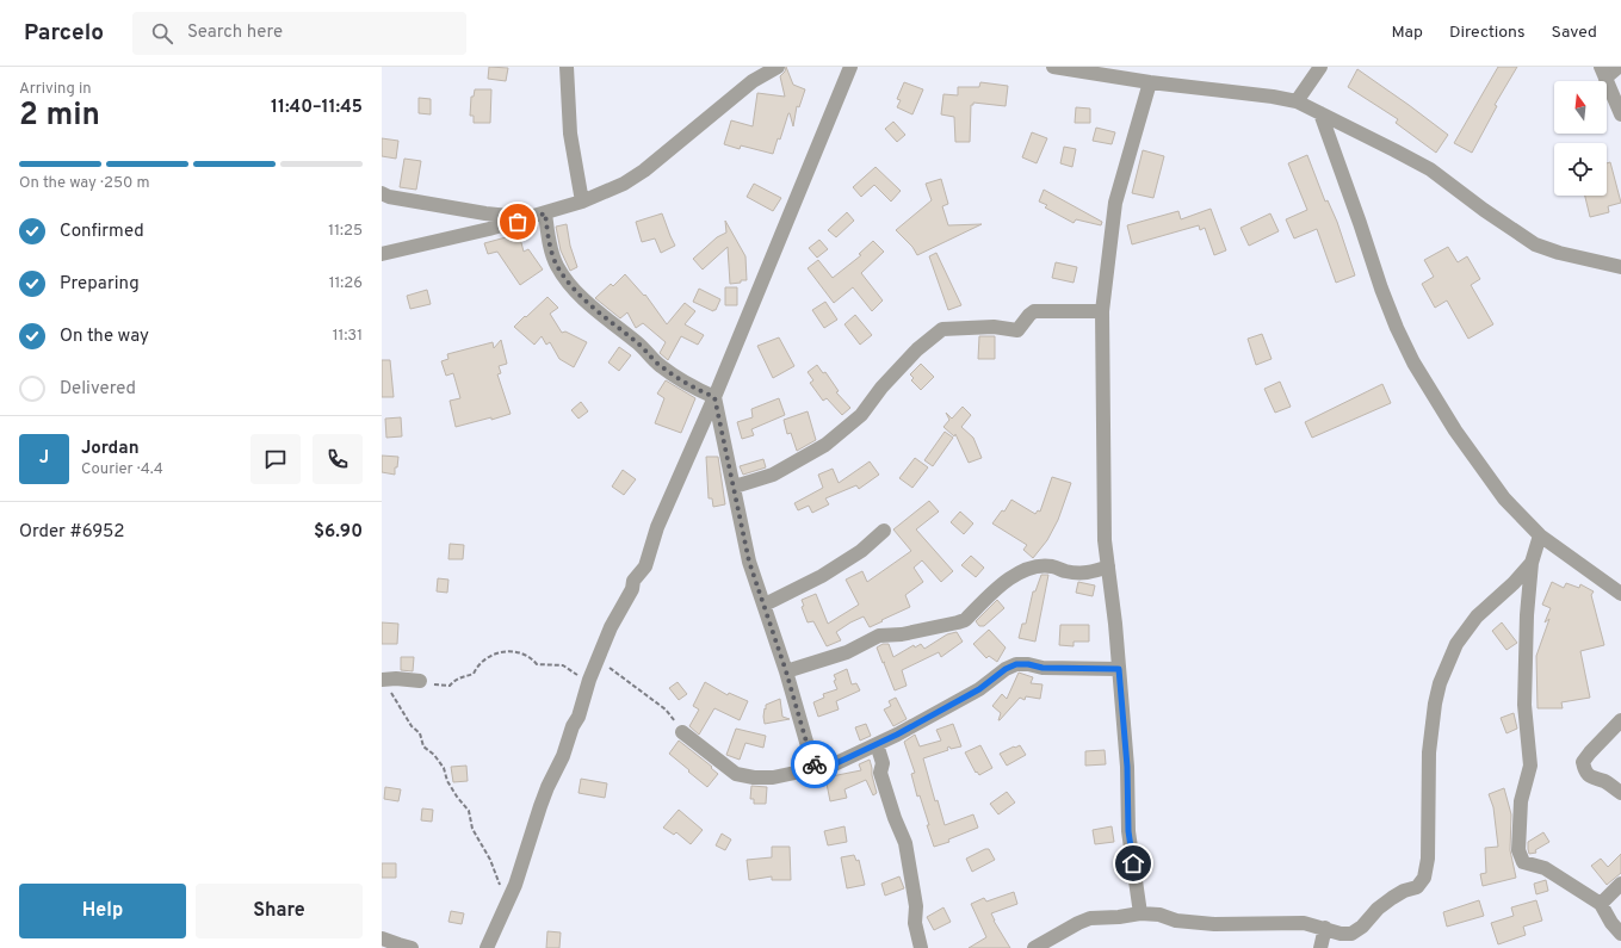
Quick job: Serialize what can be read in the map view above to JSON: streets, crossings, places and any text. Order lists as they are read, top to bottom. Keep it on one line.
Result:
{"north":"top","page":{"header":"Parcelo","search":"Search here","nav":["Map","Directions","Saved"],"heading":["2 min","Arriving in","11:40–11:45"],"panel":["Jordan","Courier · 4.4","Order #6952","$6.90"],"bar":"On the way · 250 m","list":[["Confirmed","11:25"],["Preparing","11:26"],["On the way","11:31"],"Delivered"],"round":"J","buttons":["Help","Share"]}}
